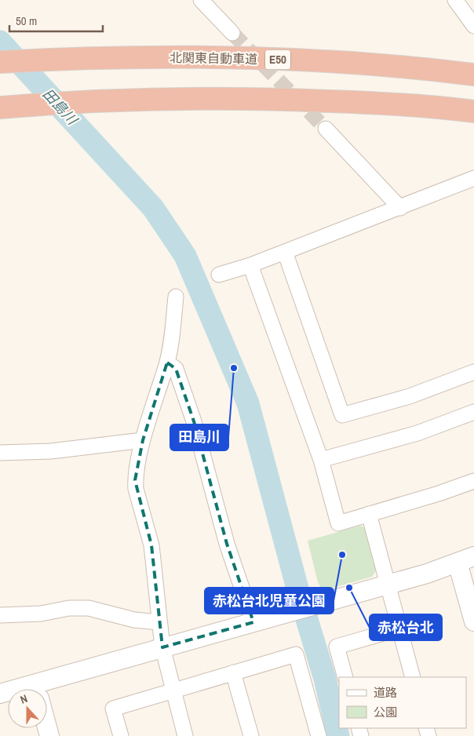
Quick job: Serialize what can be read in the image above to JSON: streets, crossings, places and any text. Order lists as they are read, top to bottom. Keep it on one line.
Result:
{"streets":{"highway":["北関東自動車道","E50"]},"water":["田島川"],"places":["田島川","赤松台北児童公園","赤松台北"],"legend":["道路","公園"],"scale_bar":"50 m","north":"top"}
